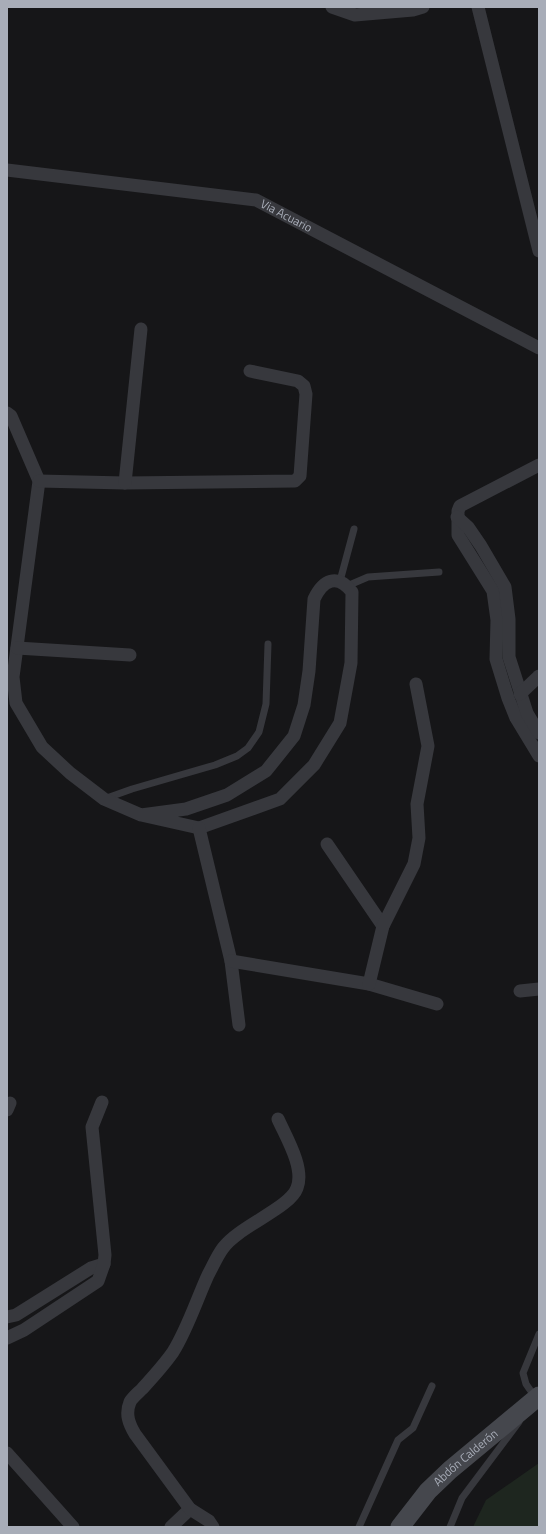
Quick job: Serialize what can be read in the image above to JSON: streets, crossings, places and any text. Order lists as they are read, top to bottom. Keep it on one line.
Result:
{"streets":{"street":["Via Acuario","Abdón Calderón"]}}
